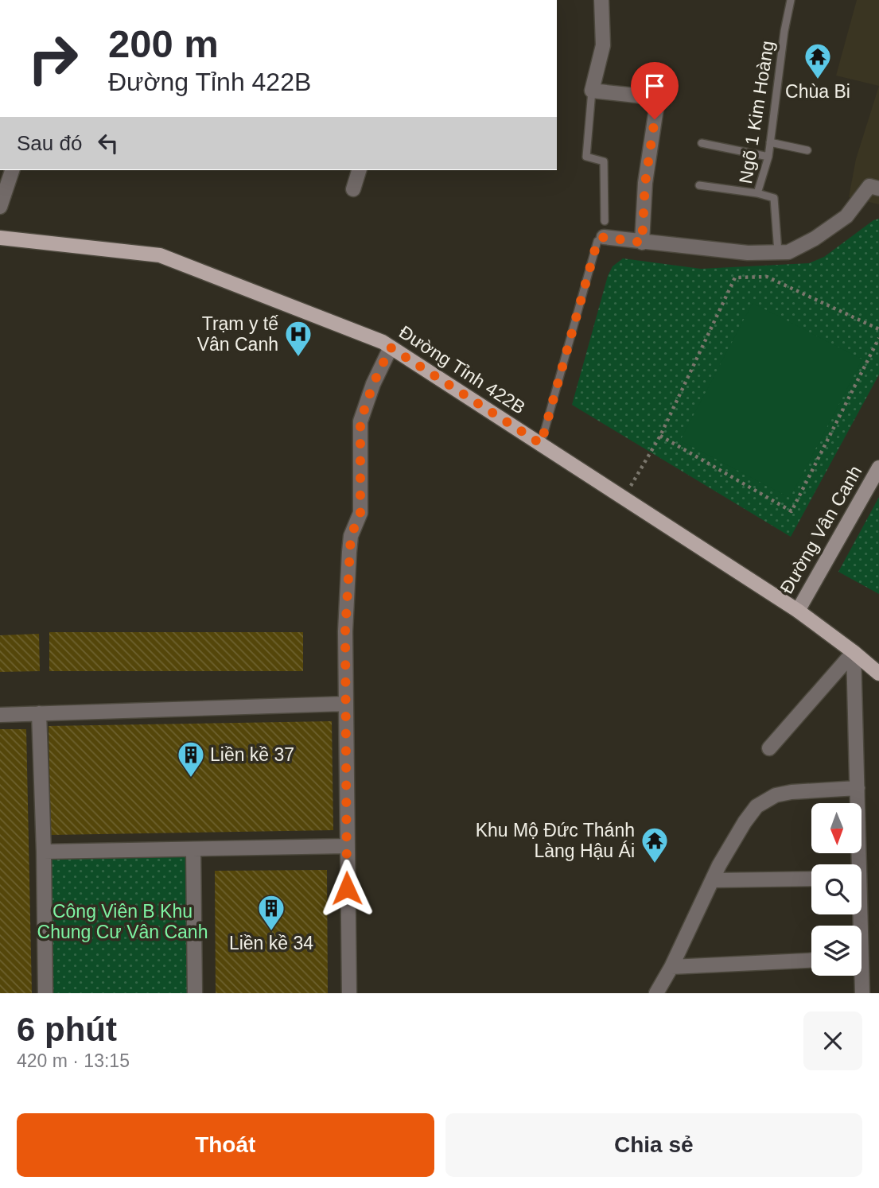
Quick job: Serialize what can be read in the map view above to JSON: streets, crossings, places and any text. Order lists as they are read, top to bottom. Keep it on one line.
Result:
{"streets":{"main road":["Đường Tỉnh 422B"],"street":["Đường Vân Canh"],"lane":["Ngõ 1 Kim Hoàng"]},"crossings":[["Đường Tỉnh 422B","Đường Vân Canh"]],"parks":["Công Viên B Khu Chung Cư Vân Canh"],"places":{"temple":["Chùa Bi","Khu Mộ Đức Thánh Làng Hậu Ái"],"hospital":["Trạm y tế Vân Canh"],"building":["Liền kề 37","Liền kề 34"]},"north":"bottom","page":{"turn":["200 m","Đường Tỉnh 422B"],"then":"Sau đó","heading":["6 phút","420 m · 13:15"],"buttons":["Thoát","Chia sẻ"]}}
